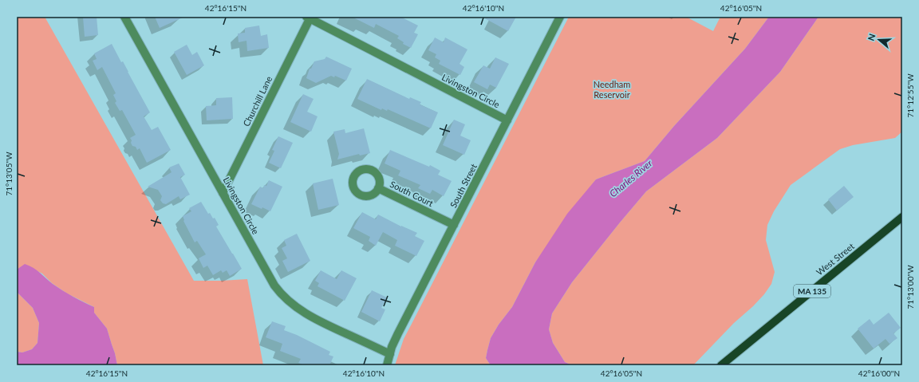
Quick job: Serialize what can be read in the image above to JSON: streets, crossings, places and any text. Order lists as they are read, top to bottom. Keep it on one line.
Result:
{"streets":{"main road":["West Street","MA 135"],"street":["Livingston Circle","Churchill Lane","South Street","South Court"]},"crossings":[["Livingston Circle","Churchill Lane"],["Livingston Circle","South Street"],["South Street","South Court"]],"water":["Charles River"],"parks":["Needham Reservoir"],"north":"left","coordinates":["42°16'15\"N","42°16'10\"N","42°16'05\"N","71°12'55\"W","71°13'05\"W","71°13'00\"W","42°16'00\"N"]}
